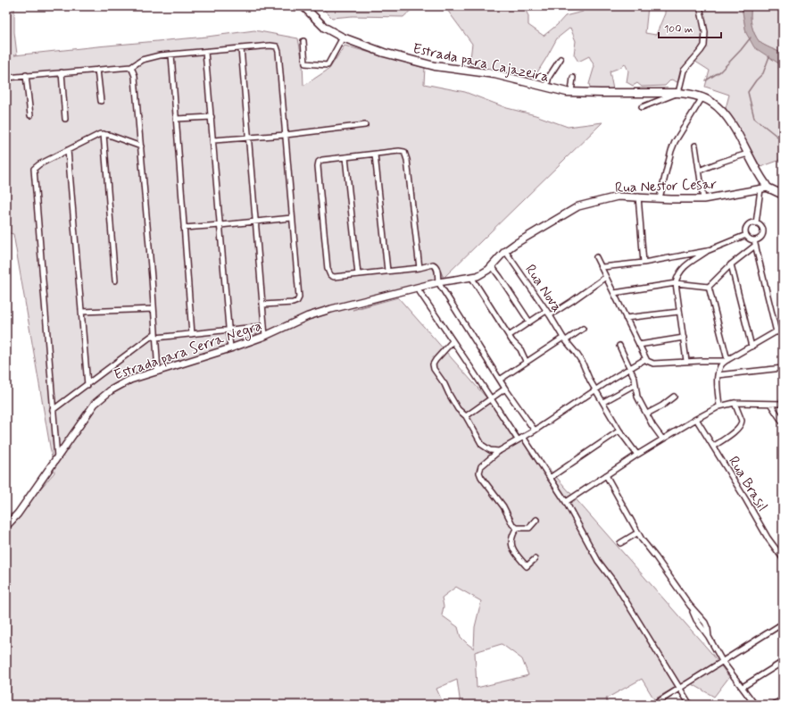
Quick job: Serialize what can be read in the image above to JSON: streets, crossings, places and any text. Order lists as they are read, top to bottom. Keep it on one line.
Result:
{"streets":{"main road":["Estrada para Cajazeira"],"street":["Rua Nestor Cesar","Rua Nova","Estrada para Serra Negra","Rua Brasil"]},"crossings":[["Estrada para Cajazeira","Rua Nestor Cesar"],["Rua Nestor Cesar","Rua Nova"],["Rua Nestor Cesar","Estrada para Serra Negra"]],"scale_bar":"100 m"}
